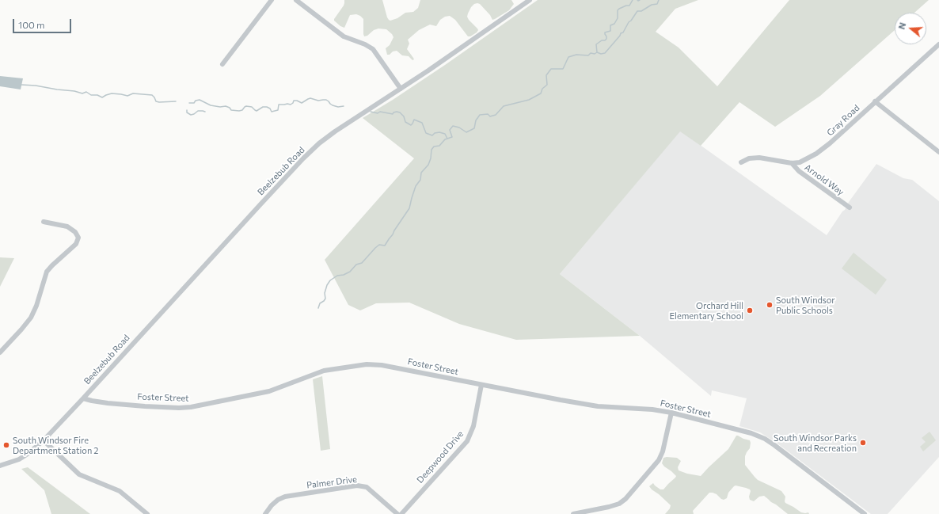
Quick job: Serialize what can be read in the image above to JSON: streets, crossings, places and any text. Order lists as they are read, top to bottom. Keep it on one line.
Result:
{"streets":{"street":["Gray Road","Beelzebub Road","Arnold Way","Foster Street","Deepwood Drive","Palmer Drive"]},"crossings":[["Gray Road","Arnold Way"],["Beelzebub Road","Foster Street"],["Foster Street","Deepwood Drive"]],"places":["South Windsor Public Schools","Orchard Hill Elementary School","South Windsor Parks and Recreation","South Windsor Fire Department Station 2"],"scale_bar":"100 m","north":"left"}
